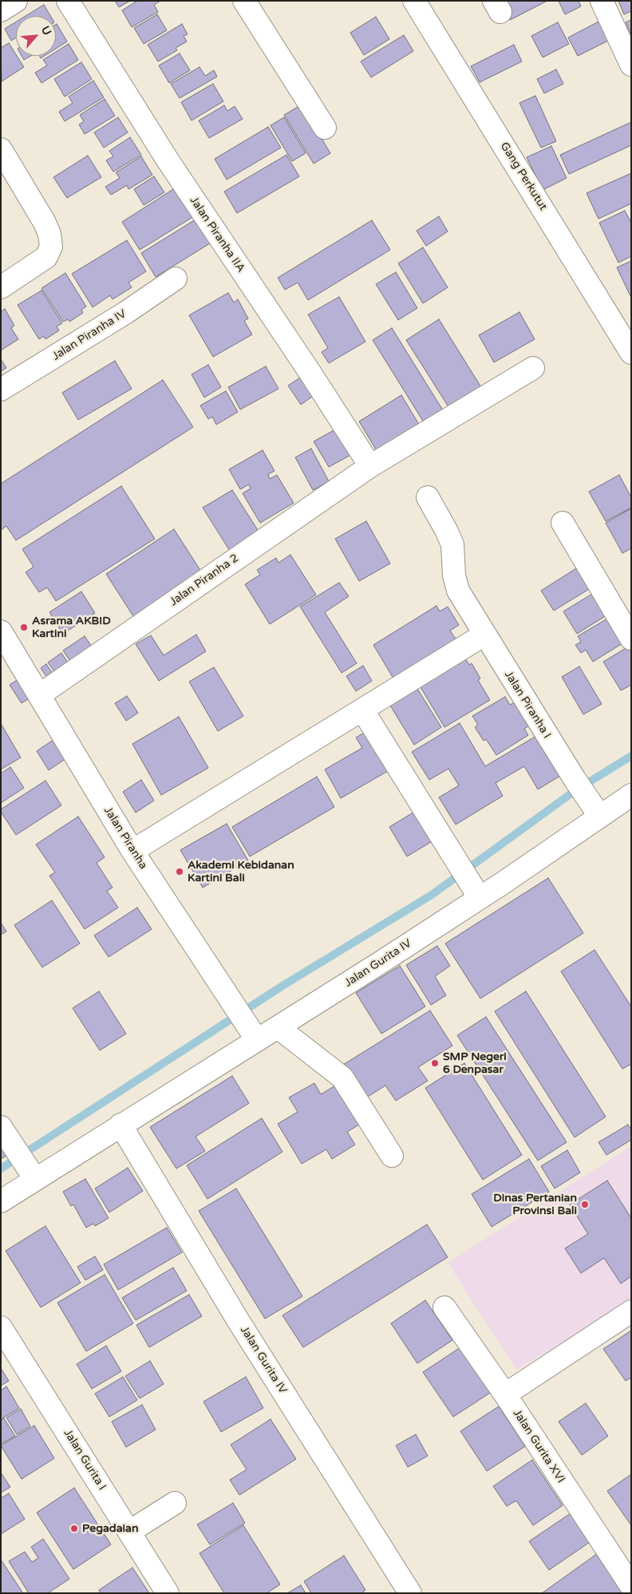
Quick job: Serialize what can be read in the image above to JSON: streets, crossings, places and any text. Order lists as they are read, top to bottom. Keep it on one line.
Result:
{"streets":{"street":["Gang Perkutut","Jalan Piranha IIA","Jalan Piranha IV","Jalan Piranha 2","Jalan Piranha I","Jalan Piranha","Jalan Gurita IV","Jalan Gurita XVI","Jalan Gurita I"]},"crossings":[["Jalan Piranha IIA","Jalan Piranha 2"],["Jalan Piranha 2","Jalan Piranha"],["Jalan Piranha I","Jalan Gurita IV"],["Jalan Piranha","Jalan Gurita IV"]],"places":["Asrama AKBID Kartini","Akademi Kebidanan Kartini Bali","SMP Negeri 6 Denpasar","Dinas Pertanian Provinsi Bali","Pegadaian"],"north":"top right"}
